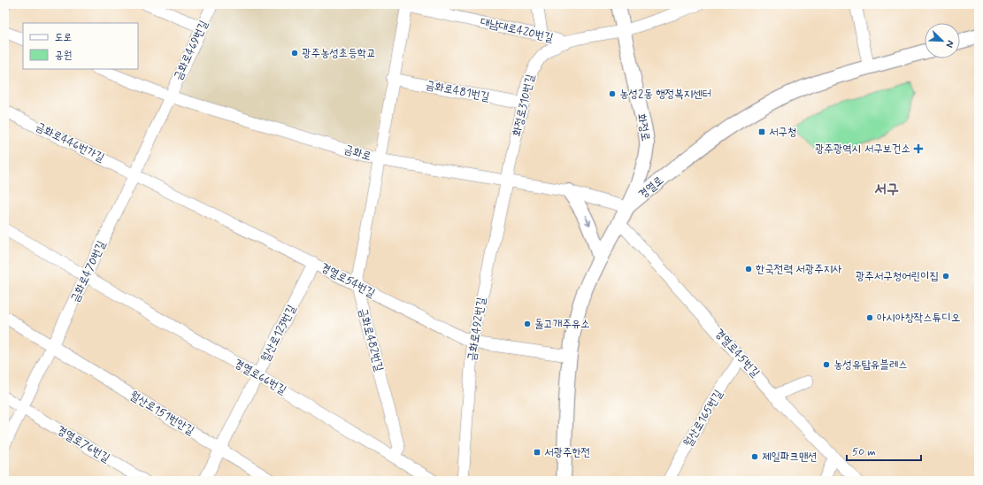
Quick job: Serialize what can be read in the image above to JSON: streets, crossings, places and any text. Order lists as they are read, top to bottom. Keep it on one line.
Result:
{"streets":{"street":["대남대로420번길","금화로469번길","금화로481번길","화정로310번길","화정로","금화로446번가길","금화로","경열로","금화로470번길","경열로54번길","금화로492번길","월산로123번길","금화로482번길","경열로45번길","경열로66번길","월산로151번안길","월산로165번길","경열로76번길"]},"crossings":[["대남대로420번길","화정로310번길"],["금화로469번길","금화로"],["금화로469번길","금화로470번길"],["금화로481번길","화정로310번길"],["화정로310번길","화정로"],["화정로310번길","금화로"],["화정로310번길","금화로492번길"],["화정로","금화로"],["화정로","경열로"],["금화로446번가길","금화로470번길"],["금화로446번가길","경열로54번길"],["금화로","경열로"],["금화로","금화로470번길"],["금화로","금화로492번길"],["금화로","금화로482번길"],["경열로","경열로54번길"],["경열로","경열로45번길"],["금화로470번길","경열로54번길"],["금화로470번길","경열로66번길"],["금화로470번길","월산로151번안길"],["금화로470번길","경열로76번길"],["경열로54번길","금화로492번길"],["경열로54번길","월산로123번길"],["경열로54번길","금화로482번길"],["월산로123번길","경열로66번길"],["월산로123번길","월산로151번안길"],["금화로482번길","경열로66번길"],["경열로45번길","월산로165번길"]],"districts":["서구"],"places":{"other":["광주농성초등학교","농성2동 행정복지센터","한국전력 서광주지사","광주서구청어린이집","아시아창작스튜디오","돌고개주유소","농성유탑유블레스","제일파크맨션"],"transit":["서구청","서광주한전"],"health":["광주광역시 서구보건소"]},"legend":["도로","공원"],"scale_bar":"50 m","north":"bottom right"}
